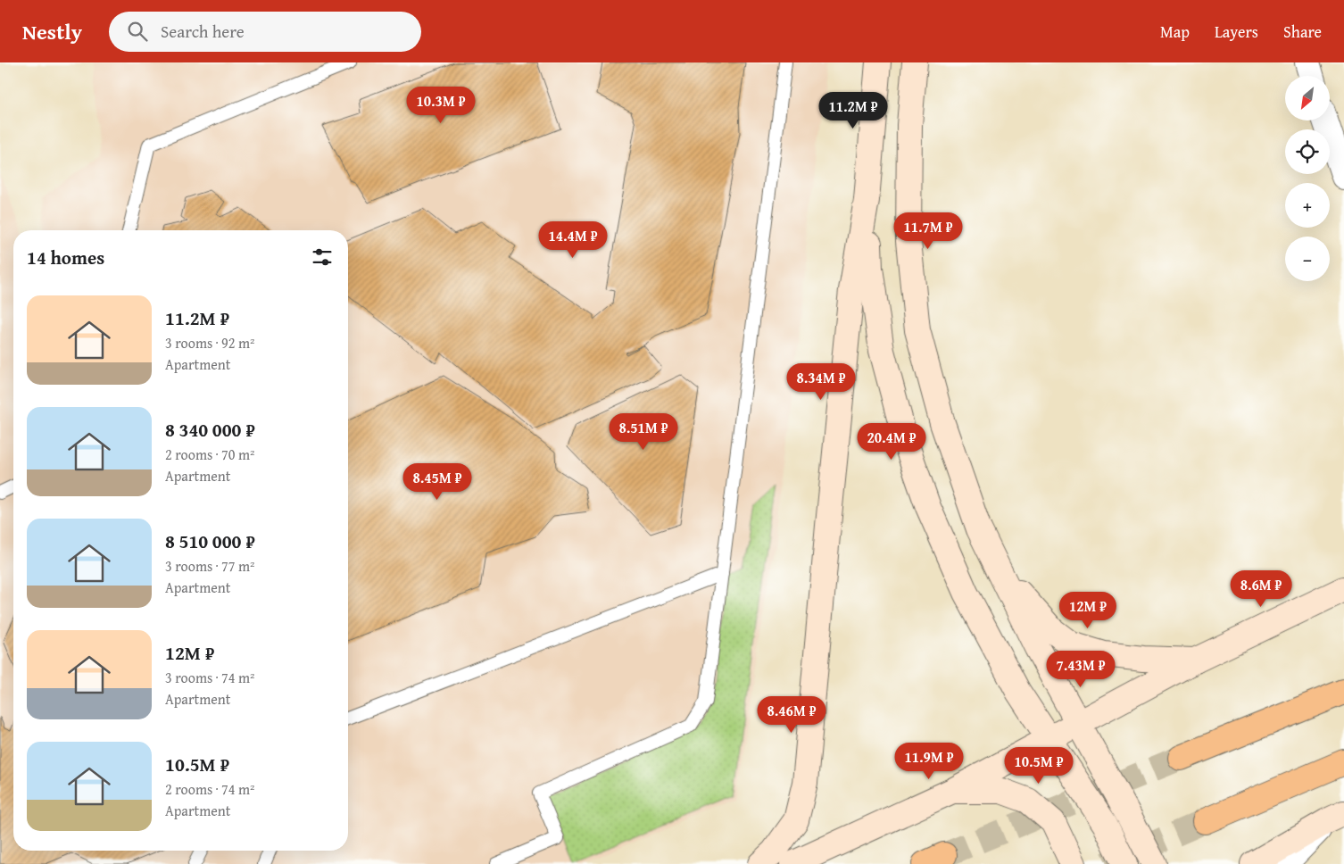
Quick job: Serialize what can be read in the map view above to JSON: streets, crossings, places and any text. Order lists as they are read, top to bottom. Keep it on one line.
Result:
{"north":"bottom left","page":{"header":"Nestly","search":"Search here","nav":["Map","Layers","Share"],"map_buttons":["+","−"],"price":["10.3M ₽","11.2M ₽","11.7M ₽","14.4M ₽","8.34M ₽","8.51M ₽","20.4M ₽","8.45M ₽","8.6M ₽","12M ₽","7.43M ₽","8.46M ₽","11.9M ₽","10.5M ₽"],"heading":"14 homes","list":[{"name":"11.2M ₽","note":"3 rooms · 92 m² · Apartment"},{"name":"8 340 000 ₽","note":"2 rooms · 70 m² · Apartment"},{"name":"8 510 000 ₽","note":"3 rooms · 77 m² · Apartment"},{"name":"12M ₽","note":"3 rooms · 74 m² · Apartment"},{"name":"10.5M ₽","note":"2 rooms · 74 m² · Apartment"}]}}
